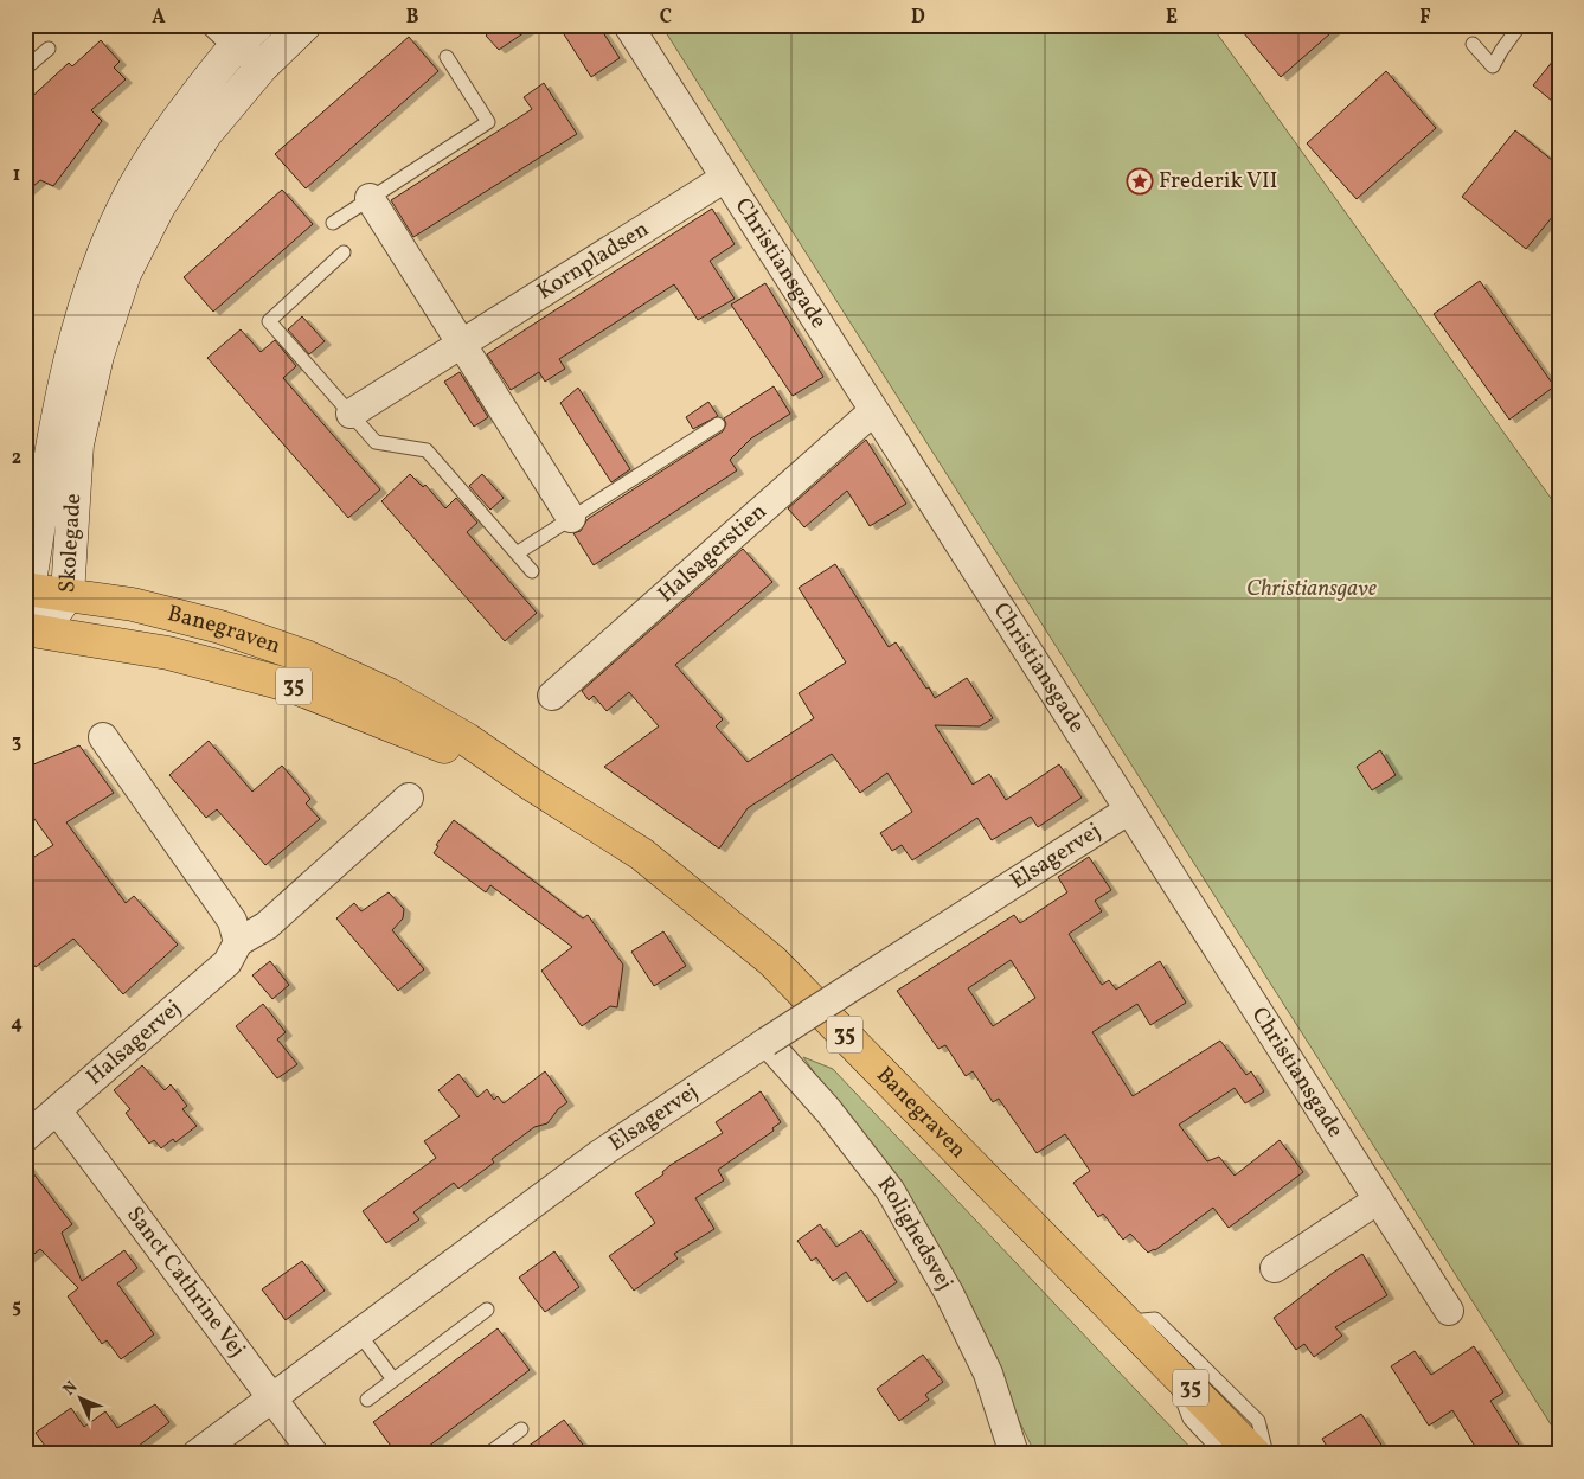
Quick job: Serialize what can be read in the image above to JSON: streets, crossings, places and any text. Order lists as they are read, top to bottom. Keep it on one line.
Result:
{"streets":{"main road":["Banegraven","35"],"street":["Kornpladsen","Christiansgade","Skolegade","Halsagerstien","Elsagervej","Halsagervej","Rolighedsvej","Sanct Cathrine Vej"]},"crossings":[["Kornpladsen","Christiansgade"],["Christiansgade","Halsagerstien"],["Christiansgade","Elsagervej"],["Skolegade","Banegraven"],["Elsagervej","Rolighedsvej"],["Elsagervej","Sanct Cathrine Vej"],["Halsagervej","Sanct Cathrine Vej"]],"parks":["Christiansgave"],"places":{"place":["Frederik VII"]},"north":"top left","grid":{"columns":["A","B","C","D","E","F"],"rows":["1","2","3","4","5"]}}
